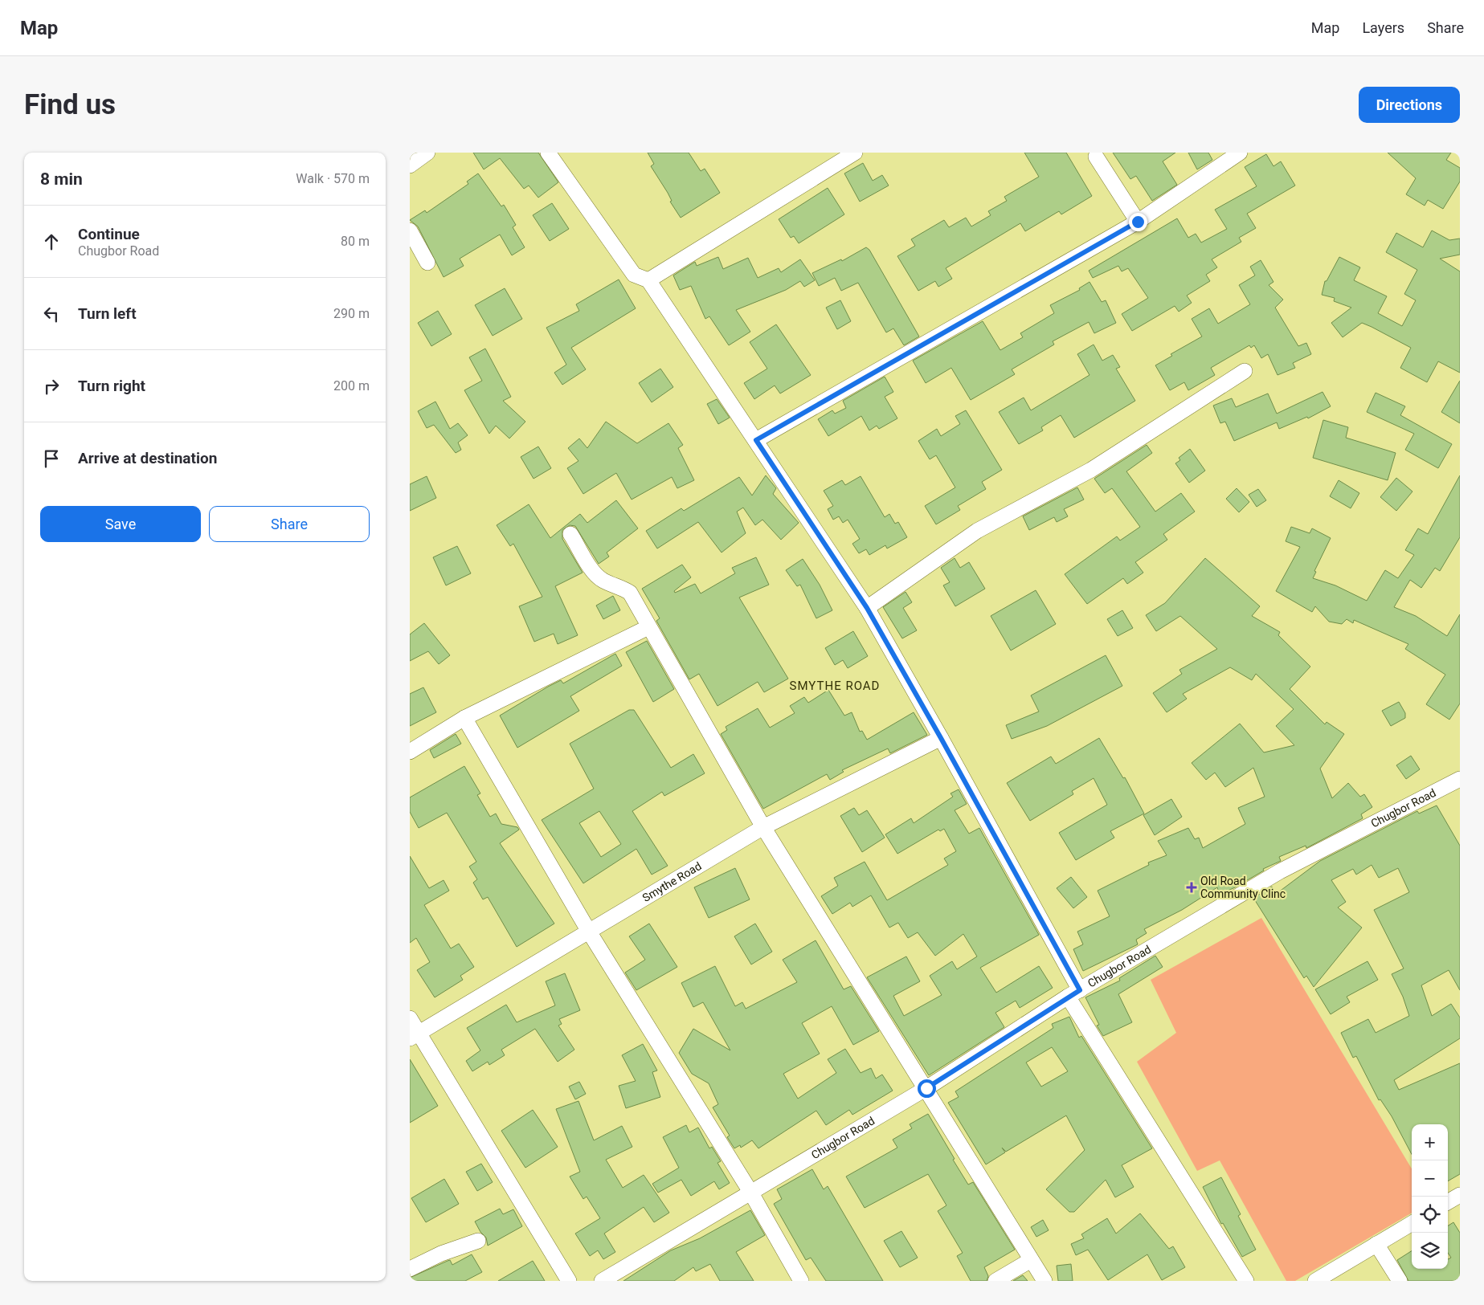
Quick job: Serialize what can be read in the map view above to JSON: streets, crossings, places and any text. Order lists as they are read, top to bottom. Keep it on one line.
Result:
{"streets":{"street":["Chugbor Road","Smythe Road"]},"districts":["SMYTHE ROAD"],"places":{"health":["Old Road Community Clinc"]},"page":{"header":"Map","nav":["Map","Layers","Share"],"buttons":["Directions",["Save","Share"]],"title":"Find us","heading":["8 min","Walk · 570 m"],"list":[["Continue","Chugbor Road","80 m"],["Turn left","290 m"],["Turn right","200 m"],"Arrive at destination"],"map_buttons":["+","−"]}}
